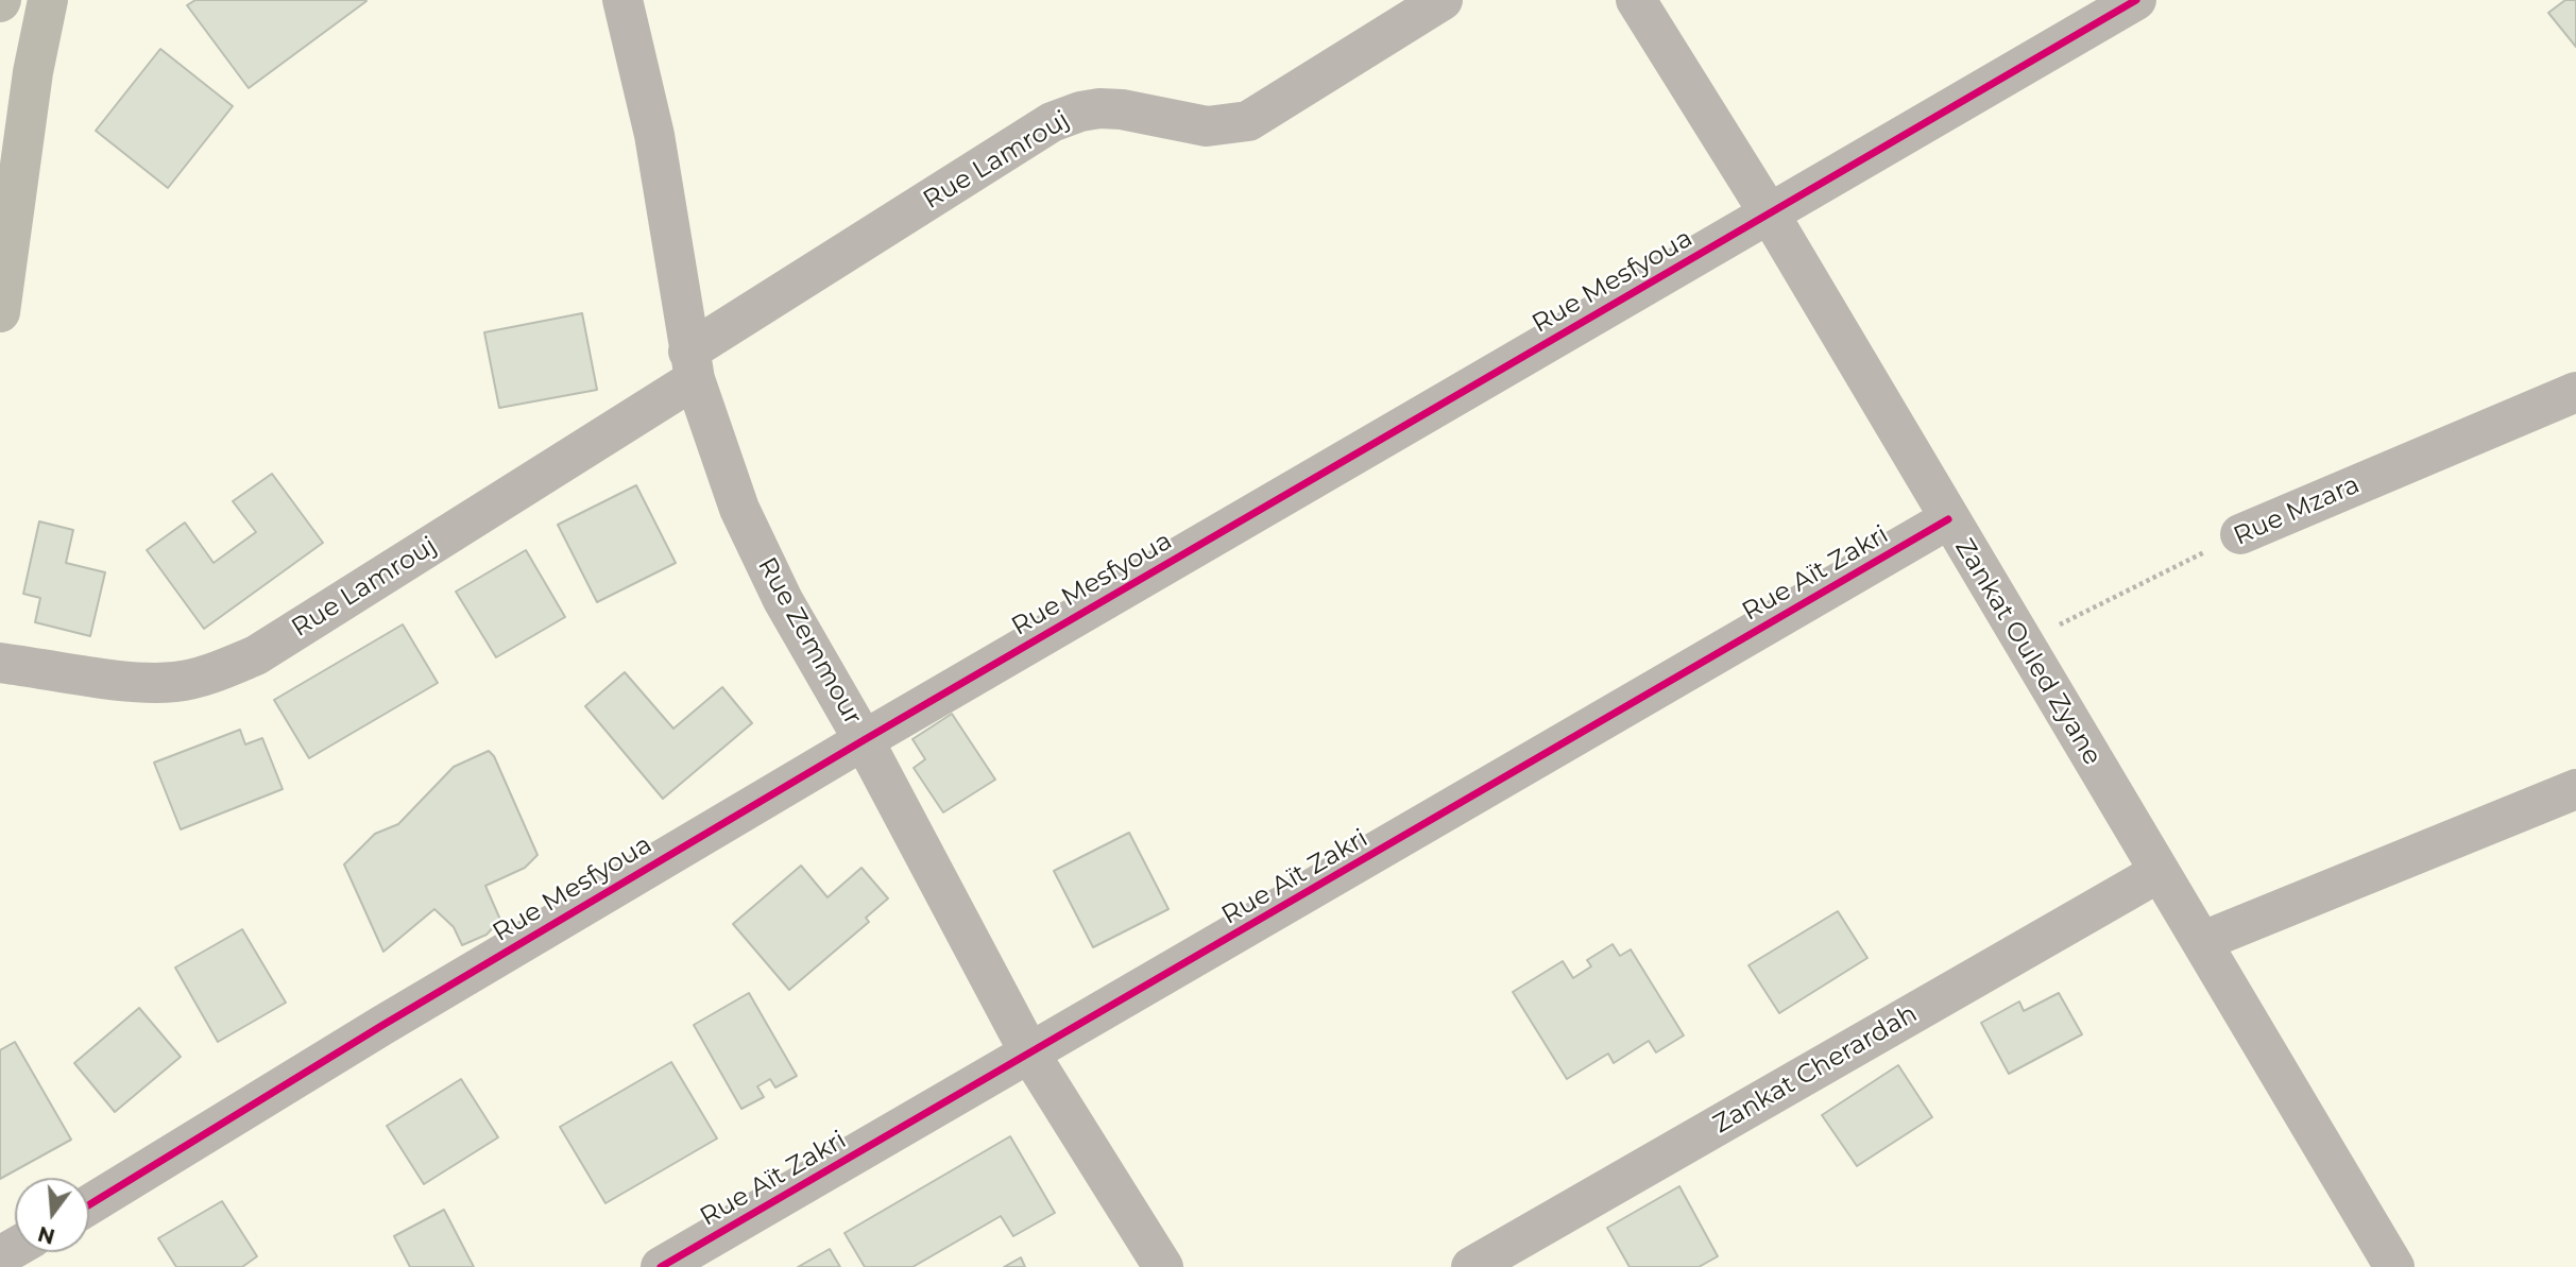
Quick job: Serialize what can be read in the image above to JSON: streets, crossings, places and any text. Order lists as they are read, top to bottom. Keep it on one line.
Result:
{"streets":{"street":["Rue Lamrouj","Rue Mesfyoua","Rue Mzara","Rue Aït Zakri","Rue Zemmour","Zankat Ouled Zyane","Zankat Cherardah"]},"crossings":[["Rue Lamrouj","Rue Zemmour"],["Rue Mesfyoua","Rue Zemmour"],["Rue Mesfyoua","Zankat Ouled Zyane"],["Rue Mzara","Zankat Ouled Zyane"],["Rue Aït Zakri","Rue Zemmour"],["Rue Aït Zakri","Zankat Ouled Zyane"],["Zankat Ouled Zyane","Zankat Cherardah"]],"north":"bottom"}
